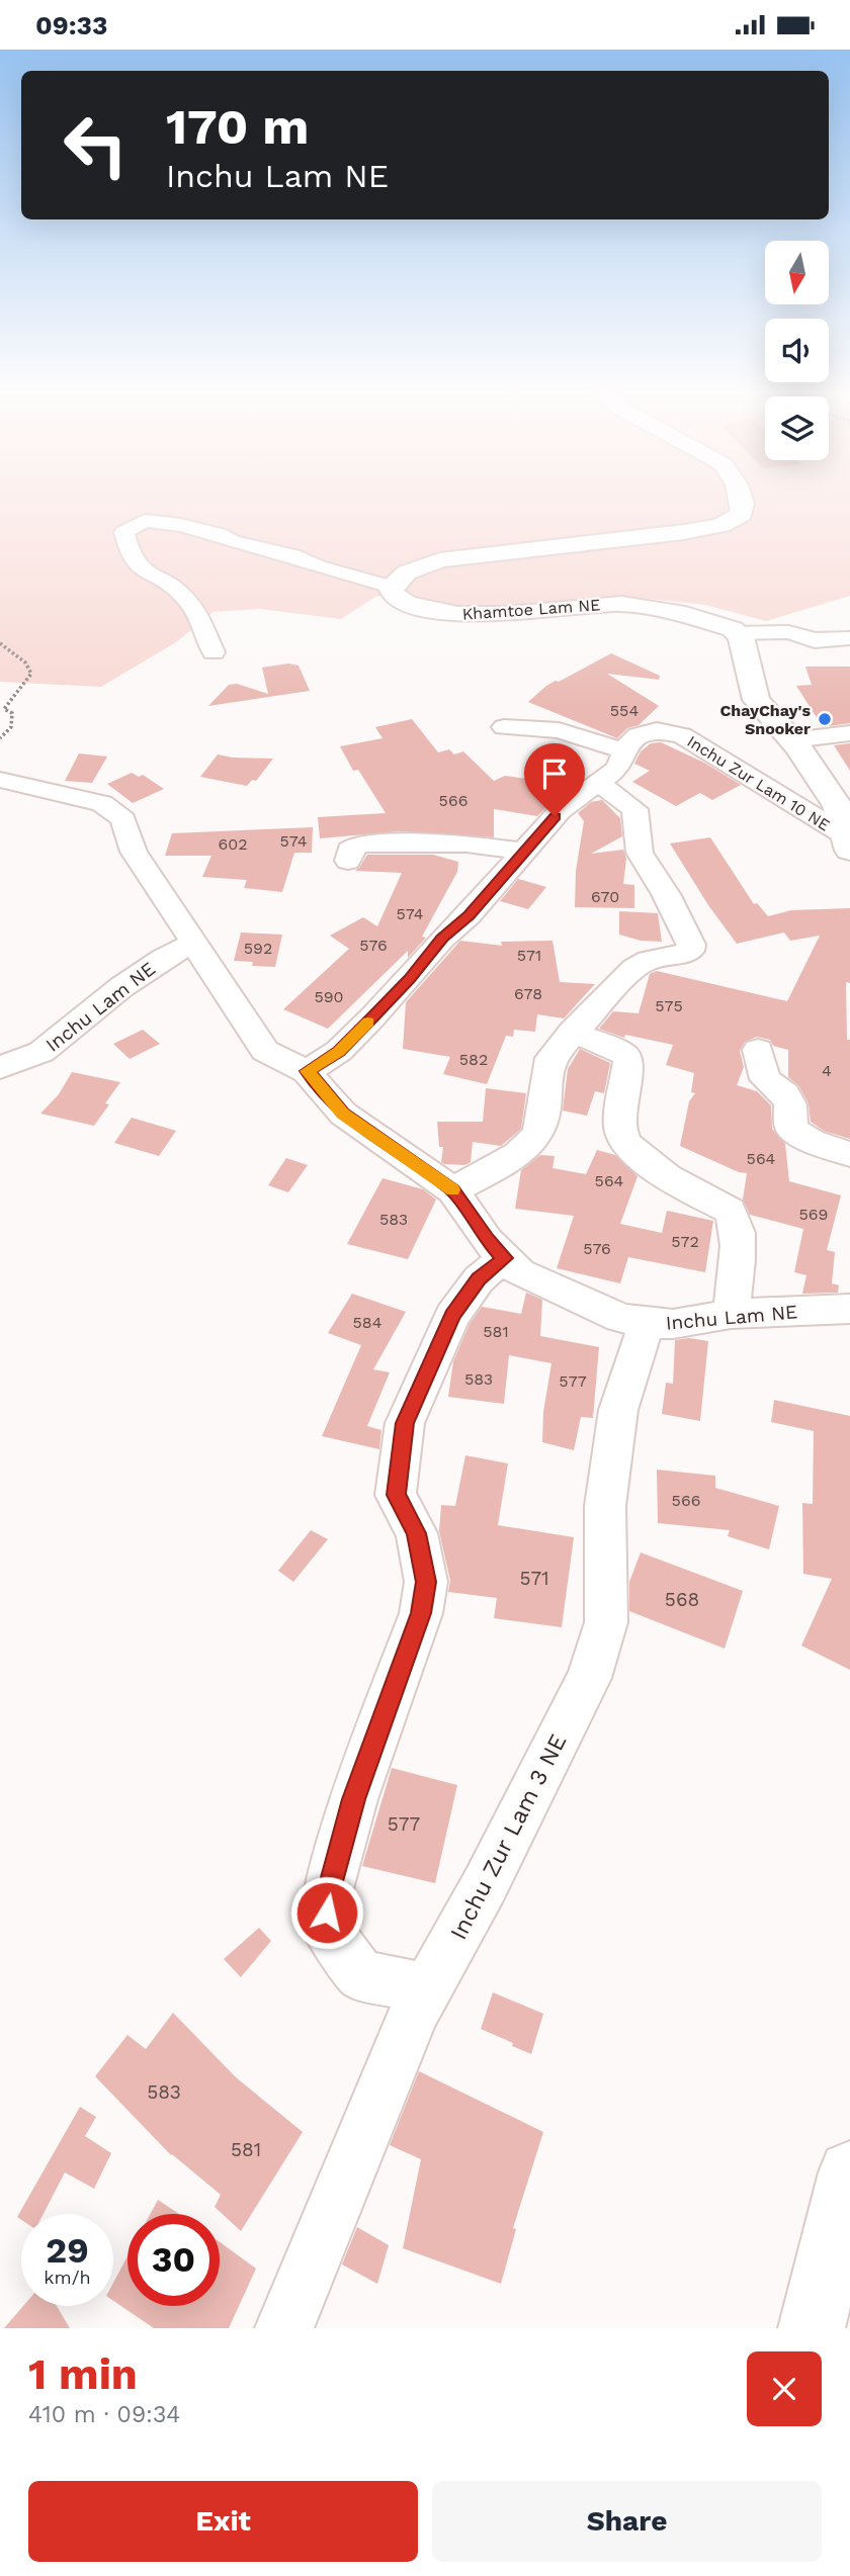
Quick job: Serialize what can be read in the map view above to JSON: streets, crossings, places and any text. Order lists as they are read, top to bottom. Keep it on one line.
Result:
{"streets":{"main road":["Khamtoe Lam NE"],"street":["Inchu Zur Lam 10 NE","Inchu Lam NE","Inchu Zur Lam 3 NE"]},"crossings":[["Inchu Zur Lam 10 NE","Inchu Lam NE"],["Inchu Lam NE","Inchu Zur Lam 3 NE"]],"places":["ChayChay's Snooker"],"house_numbers":["554","566","574","602","670","574","576","592","571","678","590","575","582","4","564","564","569","583","572","576","584","581","583","577","566","571","568","577","583","581"],"north":"bottom","page":{"status":"09:33","turn":["170 m","Inchu Lam NE"],"speed":"29 km/h","limit":"30","heading":["1 min","410 m · 09:34"],"buttons":["Exit","Share"]}}
